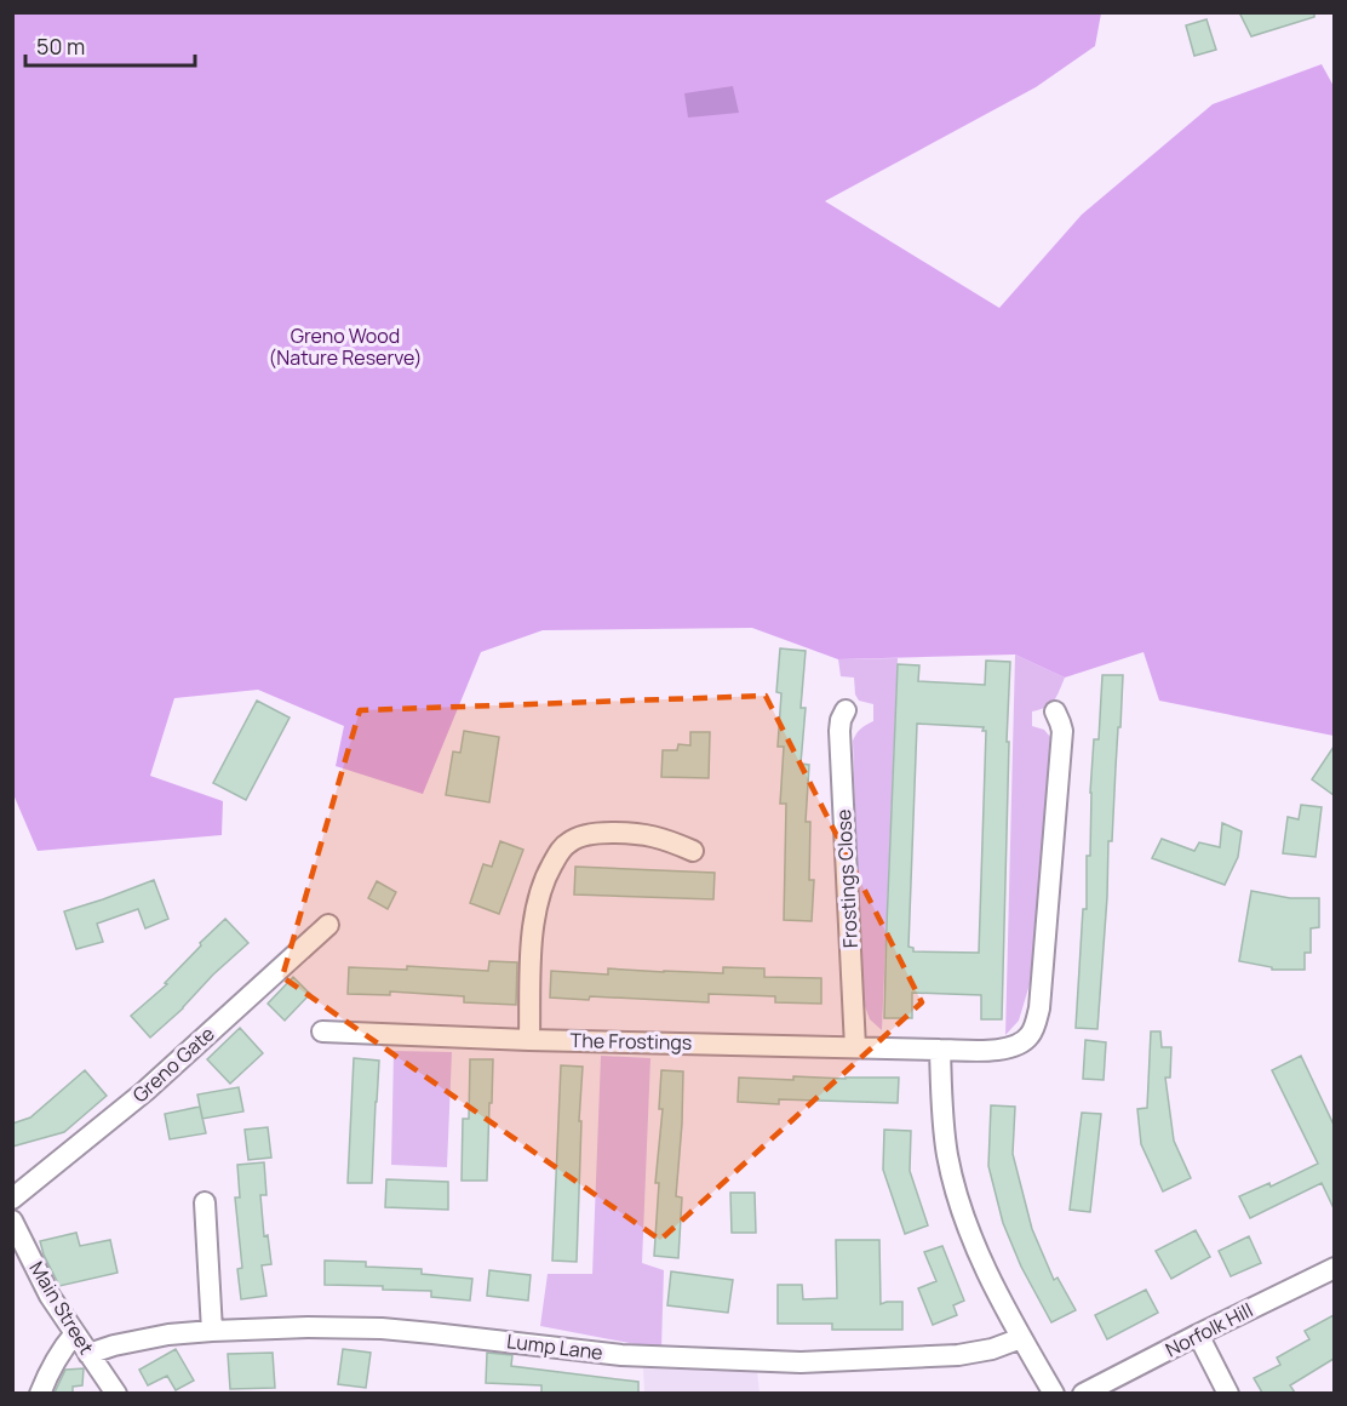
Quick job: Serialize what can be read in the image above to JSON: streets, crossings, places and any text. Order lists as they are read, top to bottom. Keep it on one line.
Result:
{"streets":{"street":["Frostings Close","The Frostings","Greno Gate","Main Street","Norfolk Hill","Lump Lane"]},"crossings":[["Frostings Close","The Frostings"],["Main Street","Lump Lane"]],"parks":["Greno Wood (Nature Reserve)"],"scale_bar":"50 m"}
